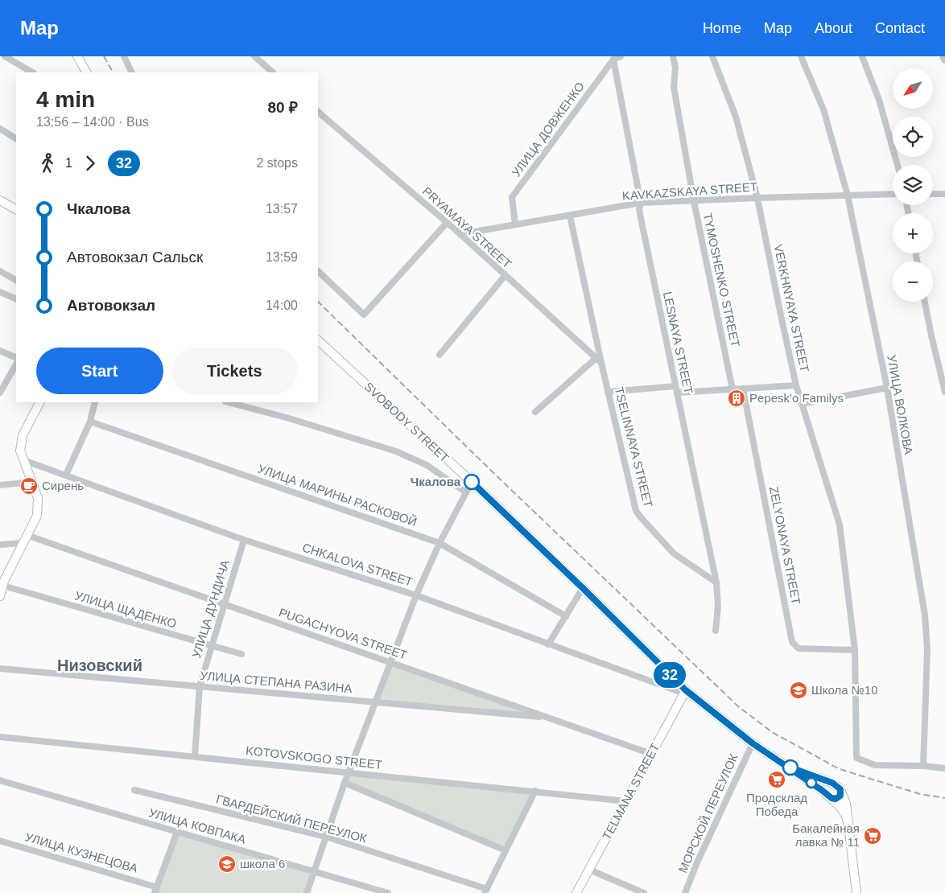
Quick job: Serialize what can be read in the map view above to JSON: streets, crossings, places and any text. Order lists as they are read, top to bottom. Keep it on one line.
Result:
{"streets":{"main road":["SVOBODY STREET","TELMANA STREET"],"street":["УЛИЦА ДОВЖЕНКО","KAVKAZSKAYA STREET","PRYAMAYA STREET","TYMOSHENKO STREET","VERKHNYAYA STREET","LESNAYA STREET","УЛИЦА ВОЛКОВА","TSELINNAYA STREET","УЛИЦА МАРИНЫ РАСКОВОЙ","ZELYONAYA STREET","CHKALOVA STREET","УЛИЦА ДУНДИЧА","УЛИЦА ЩАДЕНКО","PUGACHYOVA STREET","УЛИЦА СТЕПАНА РАЗИНА","KOTOVSKOGO STREET","МОРСКОЙ ПЕРЕУЛОК","ГВАРДЕЙСКИЙ ПЕРЕУЛОК","УЛИЦА КОВПАКА","УЛИЦА КУЗНЕЦОВА"]},"crossings":[["УЛИЦА ДОВЖЕНКО","KAVKAZSKAYA STREET"],["УЛИЦА ДОВЖЕНКО","LESNAYA STREET"],["KAVKAZSKAYA STREET","PRYAMAYA STREET"],["KAVKAZSKAYA STREET","TYMOSHENKO STREET"],["KAVKAZSKAYA STREET","VERKHNYAYA STREET"],["KAVKAZSKAYA STREET","LESNAYA STREET"],["KAVKAZSKAYA STREET","УЛИЦА ВОЛКОВА"],["KAVKAZSKAYA STREET","TSELINNAYA STREET"],["PRYAMAYA STREET","TSELINNAYA STREET"],["VERKHNYAYA STREET","УЛИЦА ВОЛКОВА"],["VERKHNYAYA STREET","ZELYONAYA STREET"],["LESNAYA STREET","TSELINNAYA STREET"],["SVOBODY STREET","CHKALOVA STREET"],["SVOBODY STREET","TELMANA STREET"],["SVOBODY STREET","МОРСКОЙ ПЕРЕУЛОК"],["CHKALOVA STREET","УЛИЦА ДУНДИЧА"],["CHKALOVA STREET","TELMANA STREET"],["УЛИЦА ДУНДИЧА","УЛИЦА ЩАДЕНКО"],["УЛИЦА ДУНДИЧА","PUGACHYOVA STREET"],["УЛИЦА ДУНДИЧА","УЛИЦА СТЕПАНА РАЗИНА"],["УЛИЦА ДУНДИЧА","KOTOVSKOGO STREET"],["PUGACHYOVA STREET","УЛИЦА СТЕПАНА РАЗИНА"],["PUGACHYOVA STREET","TELMANA STREET"],["KOTOVSKOGO STREET","TELMANA STREET"]],"districts":["Низовский"],"places":{"building":["Pepesk'o Familys"],"other":["Чкалова"],"cafe":["Сирень"],"school or university":["Школа №10","школа 6"],"supermarket":["Продсклад Победа","Бакалейная лавка № 11"]},"lines":["bus line 32"],"north":"bottom left","page":{"header":"Map","nav":["Home","Map","About","Contact"],"on_map":"32","map_buttons":["+","−"],"heading":["4 min","13:56 – 14:00 · Bus","80 ₽"],"legs":["1","32","2 stops"],"list":[{"name":"Чкалова","value":"13:57"},{"name":"Автовокзал Сальск","value":"13:59"},{"name":"Автовокзал","value":"14:00"}],"buttons":["Start","Tickets"]}}
